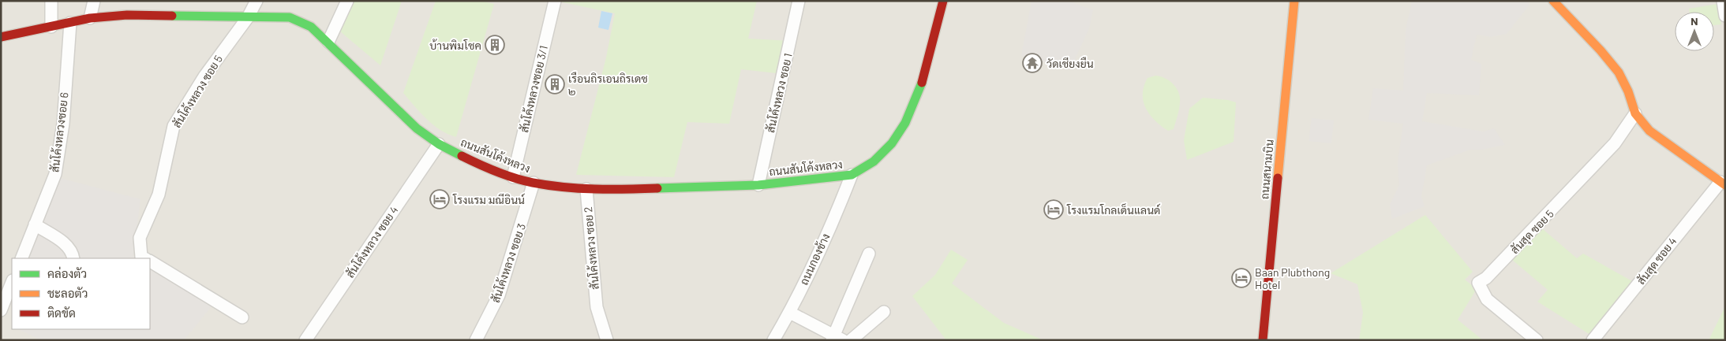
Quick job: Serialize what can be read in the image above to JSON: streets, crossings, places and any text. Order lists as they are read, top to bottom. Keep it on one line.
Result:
{"streets":{"street":["สันโค้งหลวงซอย 3/1","สันโค้งหลวง ซอย 5","สันโค้งหลวง ซอย 1","สันโค้งหลวงซอย 6","ถนนสันโค้งหลวง","ถนนสนามบิน","สันสุด ซอย 5","สันโค้งหลวง ซอย 4","สันโค้งหลวง ซอย 2","ถนนกองช้าง","สันสุด ซอย 4","สันโค้งหลวง ซอย 3"]},"crossings":[["สันโค้งหลวงซอย 3/1","ถนนสันโค้งหลวง"],["สันโค้งหลวง ซอย 5","ถนนสันโค้งหลวง"],["สันโค้งหลวง ซอย 1","ถนนสันโค้งหลวง"],["สันโค้งหลวงซอย 6","ถนนสันโค้งหลวง"],["ถนนสันโค้งหลวง","สันโค้งหลวง ซอย 4"],["ถนนสันโค้งหลวง","สันโค้งหลวง ซอย 2"],["ถนนสันโค้งหลวง","ถนนกองช้าง"],["ถนนสันโค้งหลวง","สันโค้งหลวง ซอย 3"]],"places":{"building":["บ้านพิมโชค","เรือนถิรเอนถิรเดช ๒"],"temple":["วัดเชียงยืน"],"hotel":["โรงแรม มณีอินน์","โรงแรมโกลเด็นแลนด์","Baan Plubthong Hotel"]},"legend":["คล่องตัว","ชะลอตัว","ติดขัด"],"north":"top"}
